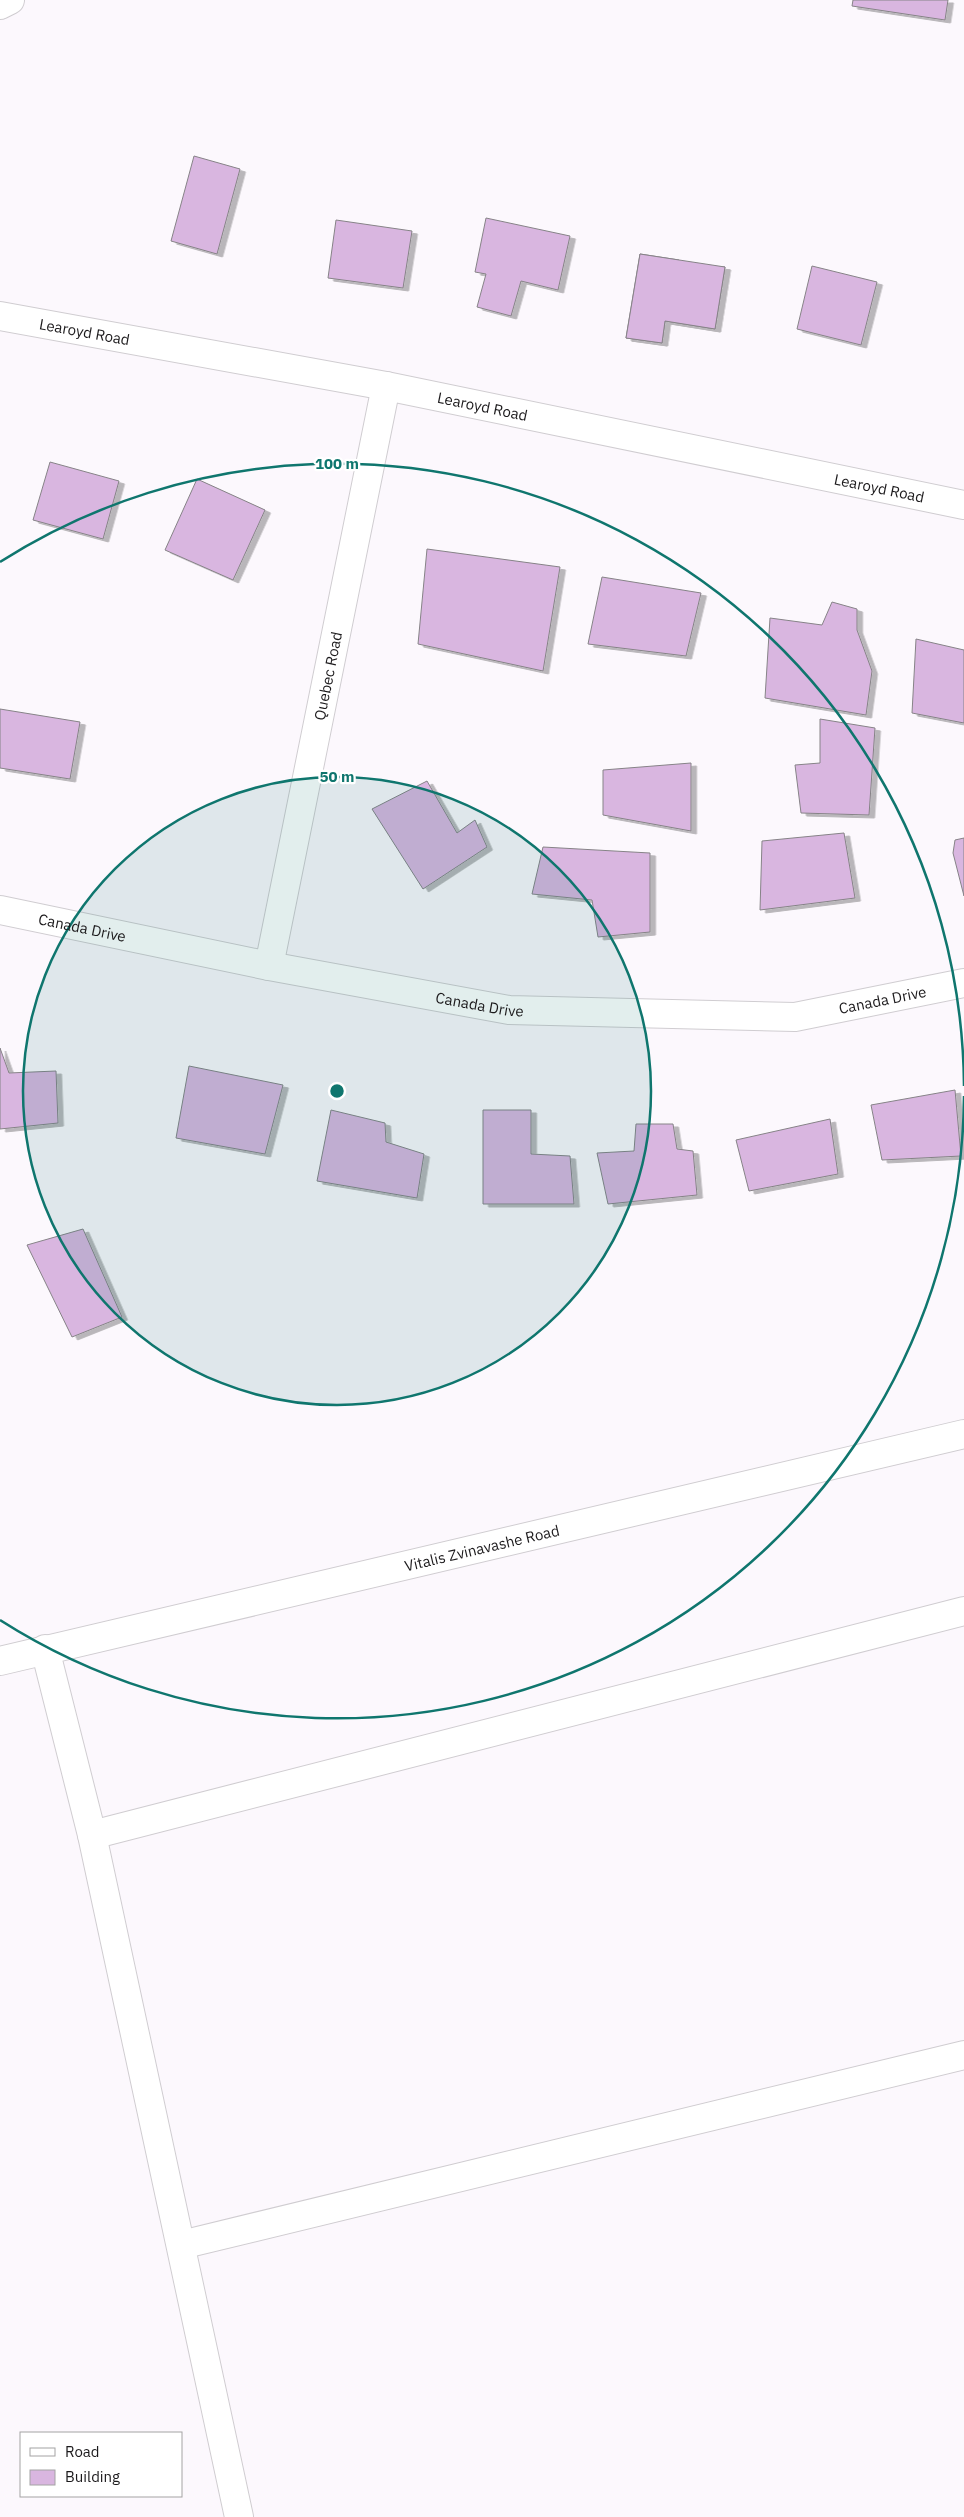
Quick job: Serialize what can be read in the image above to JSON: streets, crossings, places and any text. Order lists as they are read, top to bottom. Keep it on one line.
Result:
{"streets":{"street":["Learoyd Road","Quebec Road","Canada Drive","Vitalis Zvinavashe Road"]},"crossings":[["Learoyd Road","Quebec Road"],["Quebec Road","Canada Drive"]],"legend":["Road","Building"],"rings":["100 m","50 m"]}
